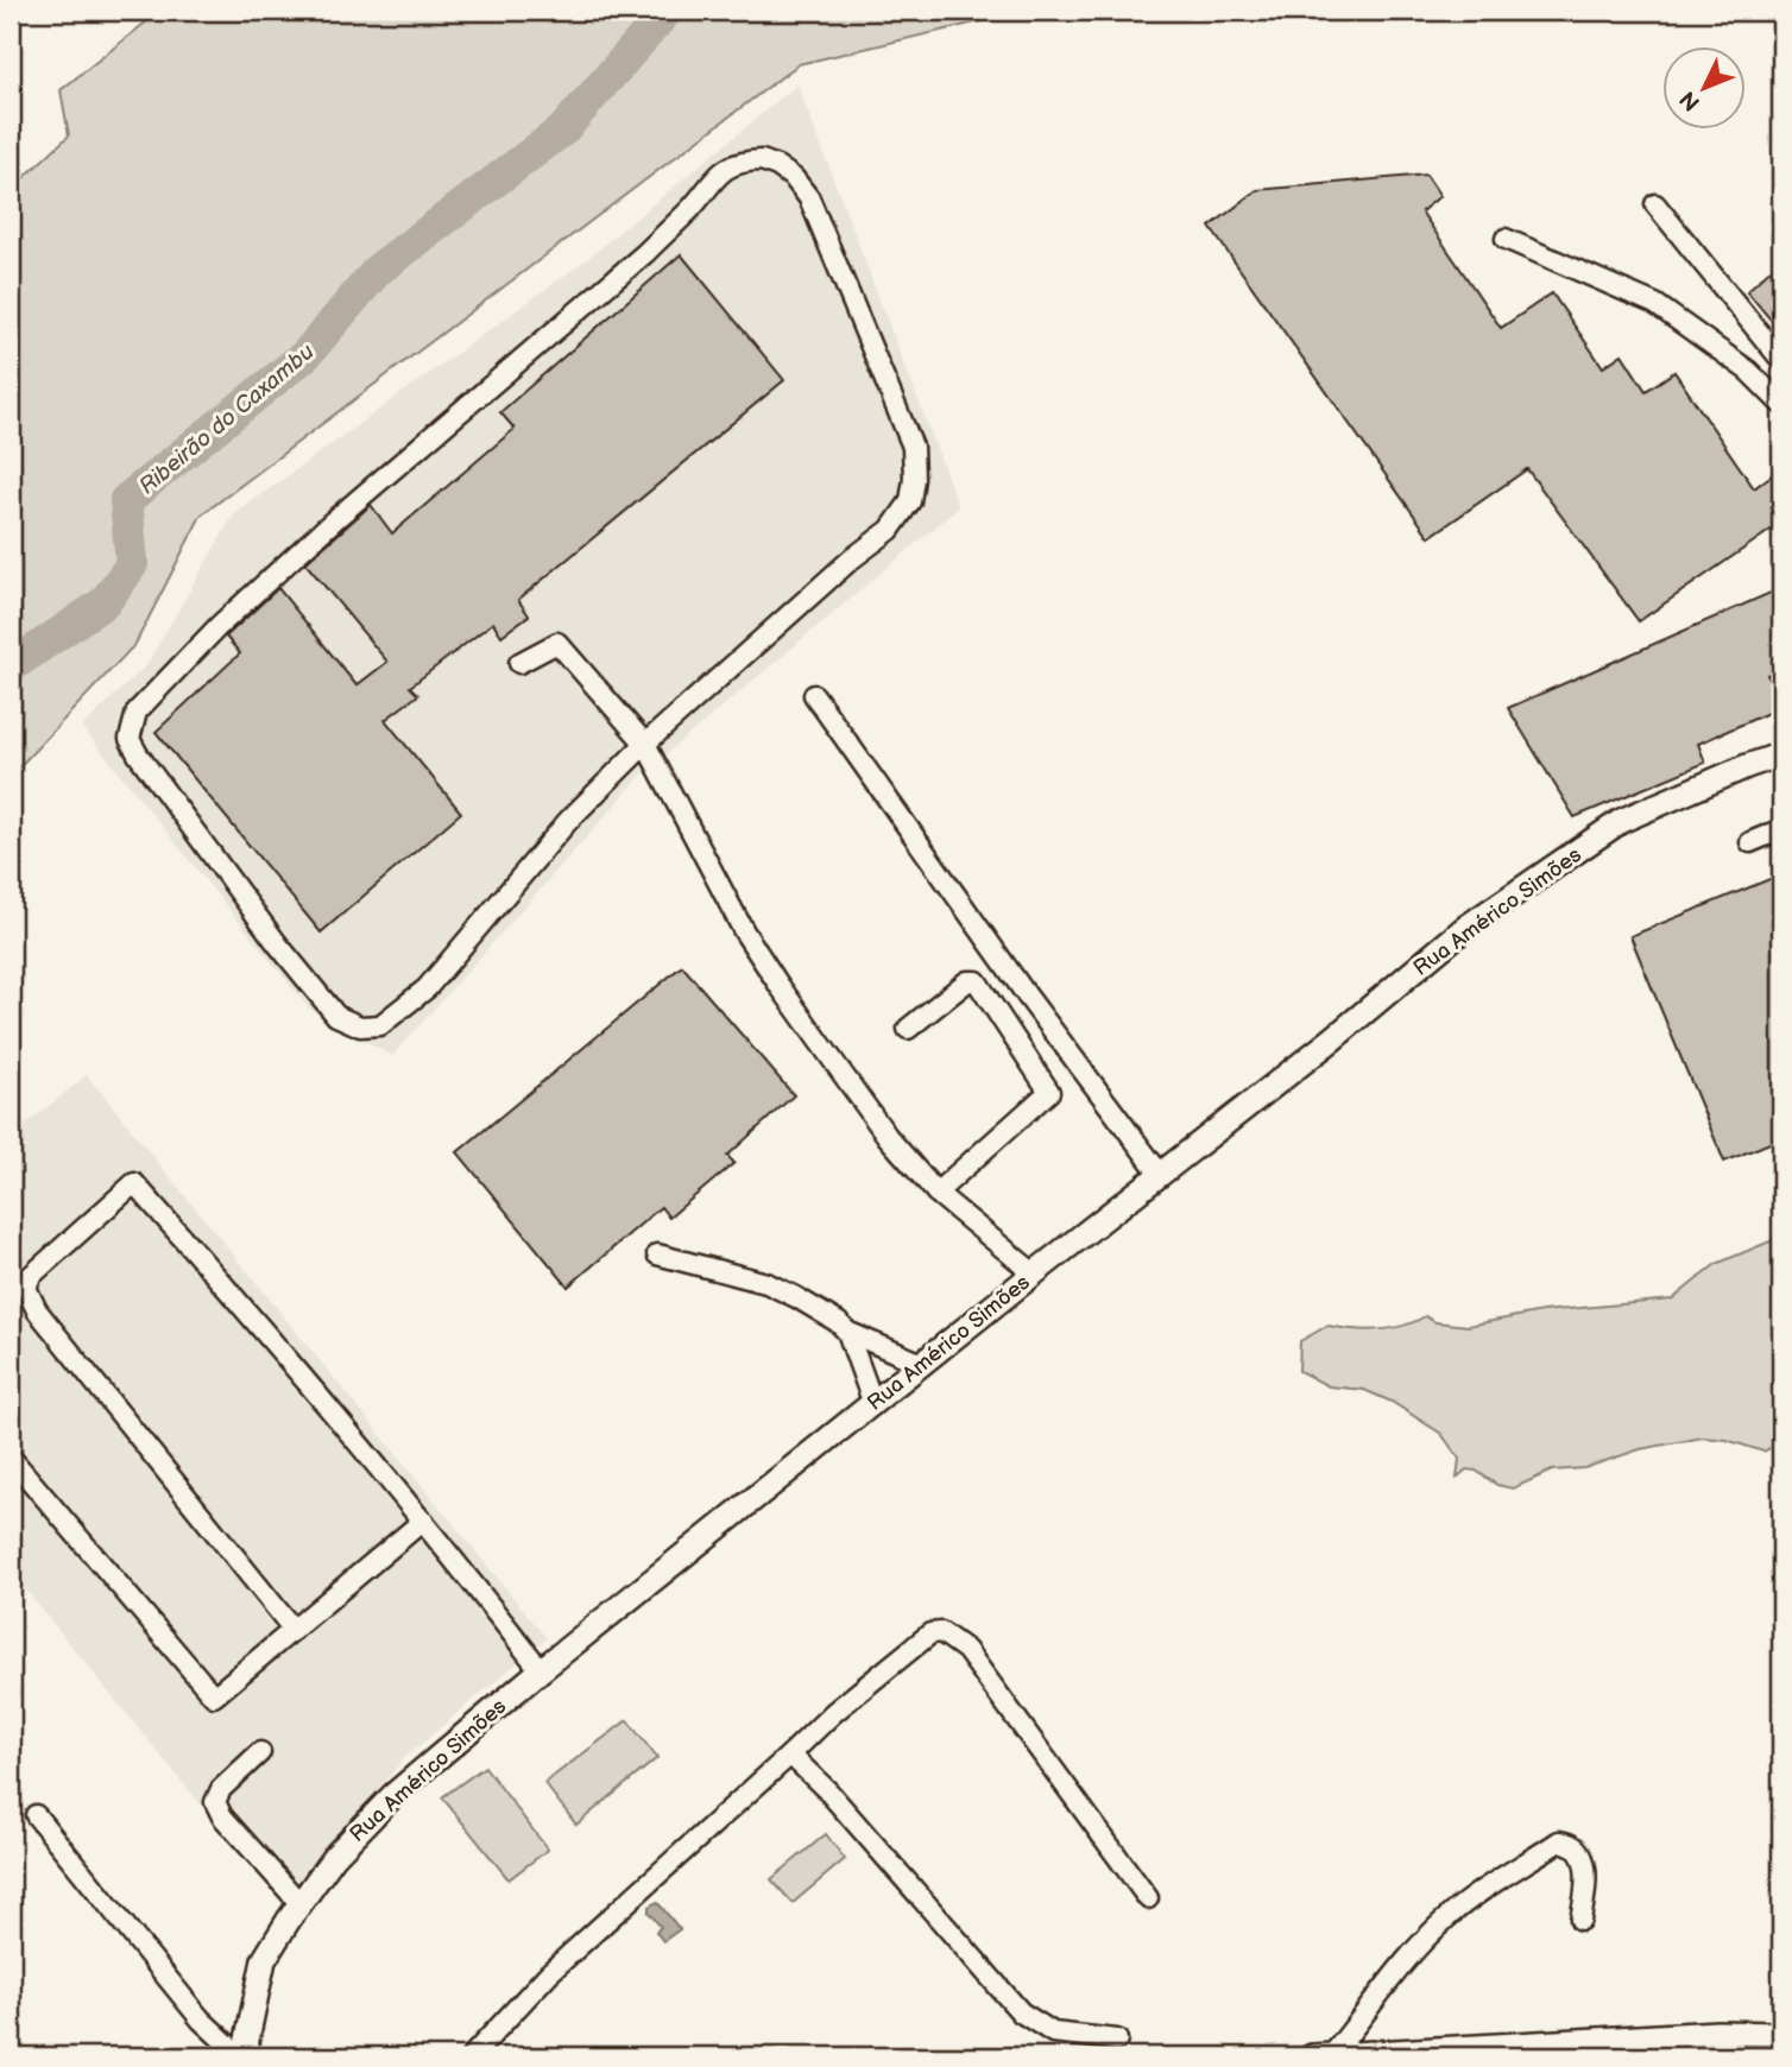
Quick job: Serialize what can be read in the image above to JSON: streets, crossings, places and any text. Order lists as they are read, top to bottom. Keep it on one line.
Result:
{"streets":{"main road":["Rua Américo Simões"]},"water":["Ribeirão do Caxambu"],"north":"bottom left"}
